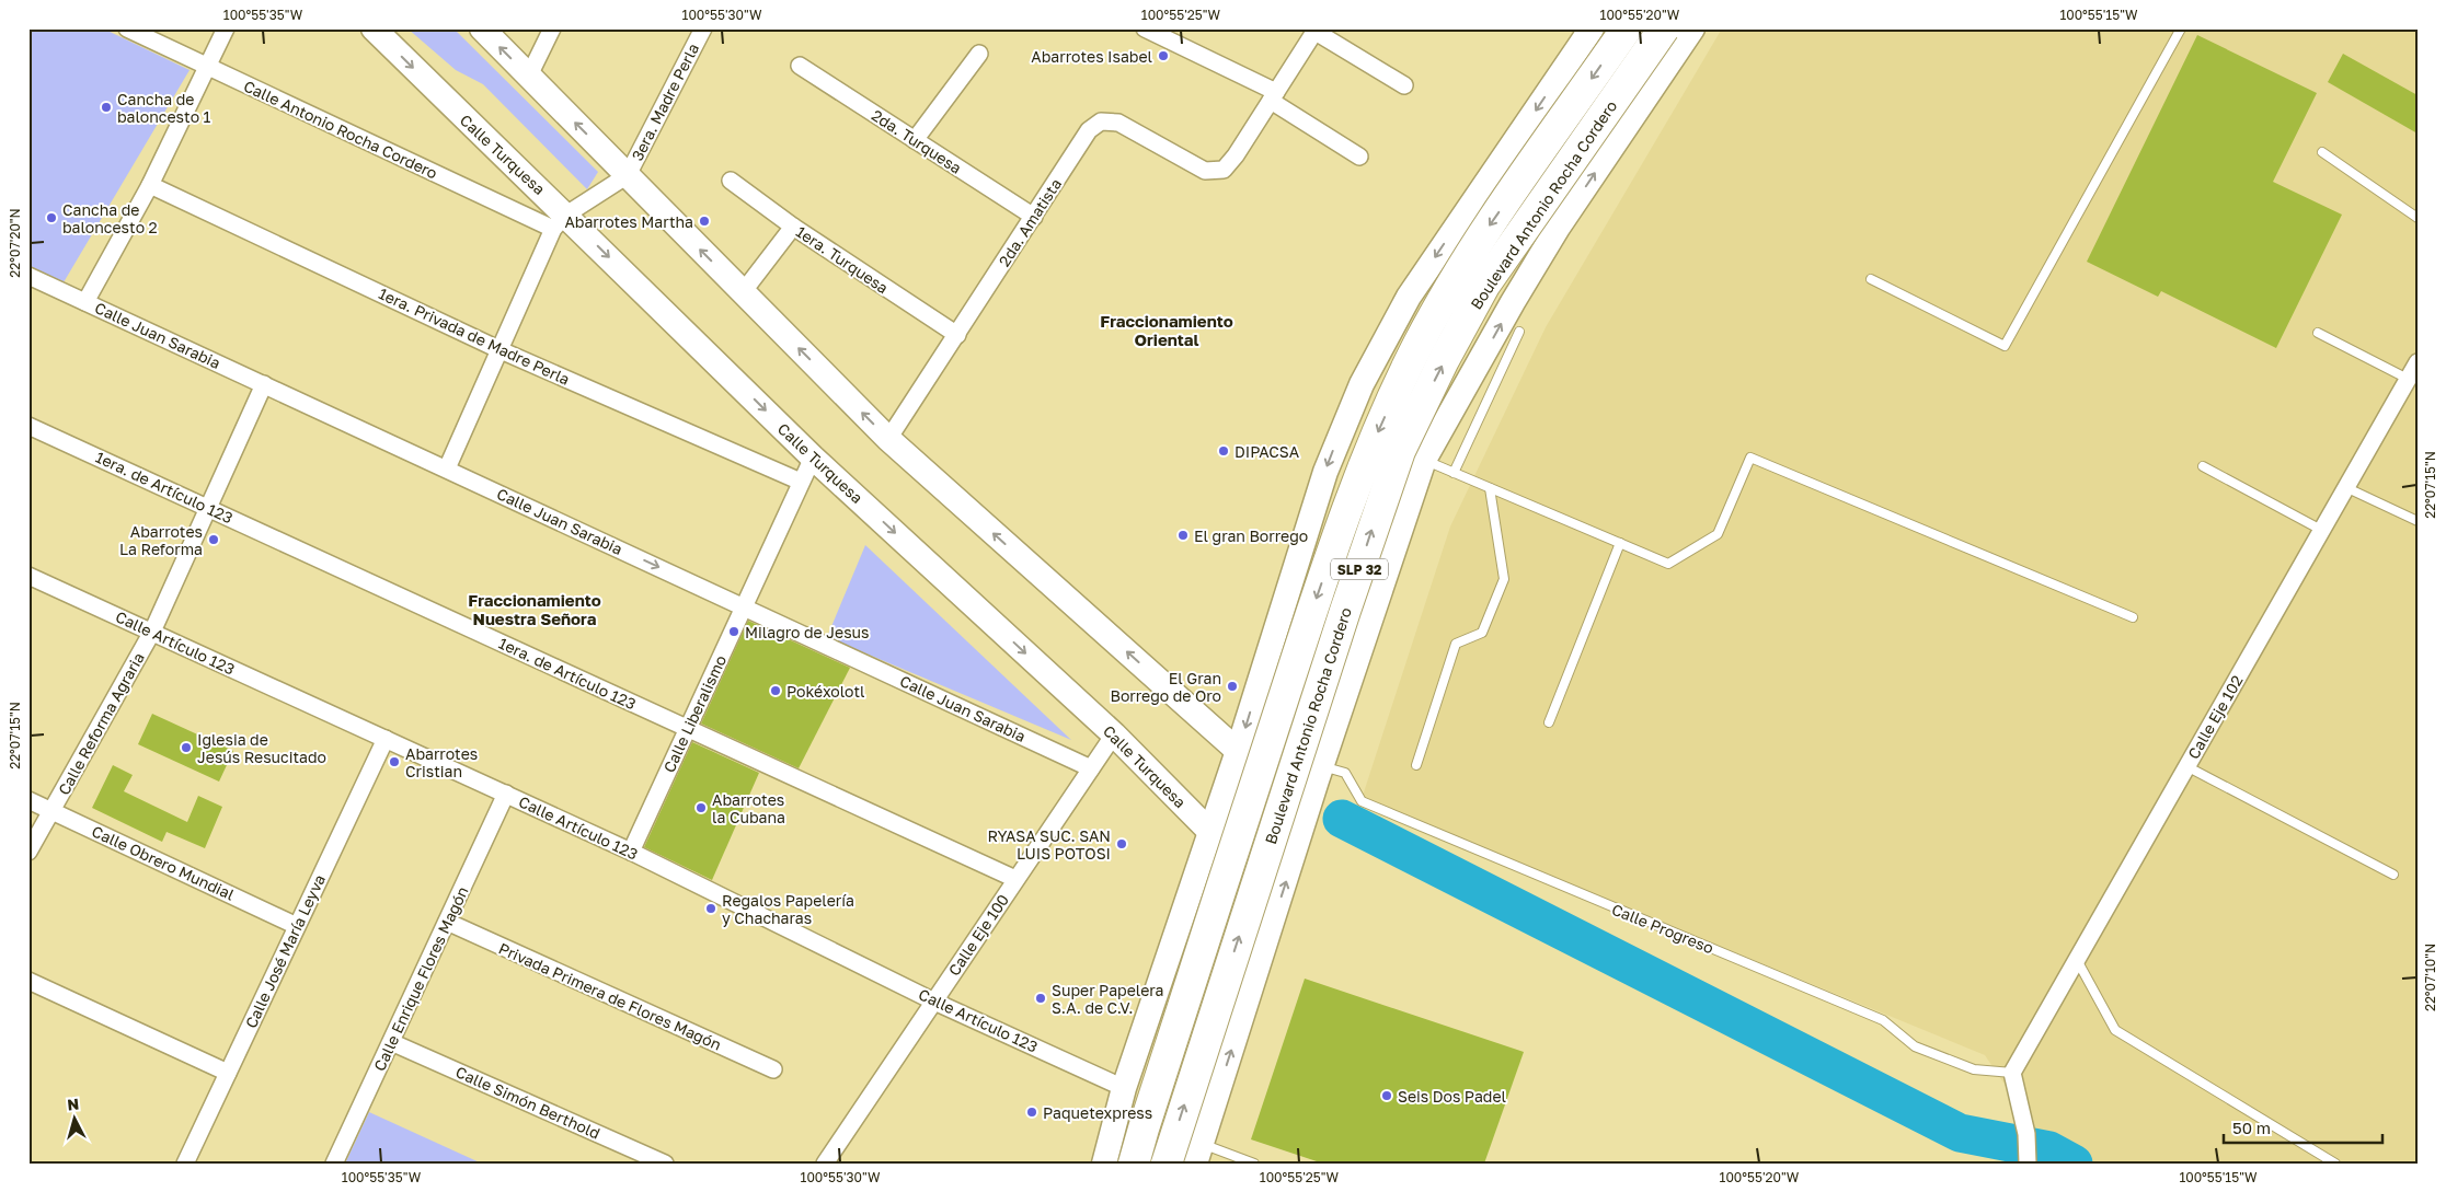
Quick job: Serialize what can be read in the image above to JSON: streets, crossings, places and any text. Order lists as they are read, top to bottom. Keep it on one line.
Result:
{"streets":{"highway":["Boulevard Antonio Rocha Cordero","SLP 32"],"main road":["Calle Turquesa"],"street":["3era. Madre Perla","Calle Antonio Rocha Cordero","2da. Turquesa","2da. Amatista","1era. Turquesa","Calle Juan Sarabia","1era. Privada de Madre Perla","1era. de Artículo 123","Calle Artículo 123","Calle Liberalismo","Calle Eje 102","Calle Reforma Agraria","Calle Obrero Mundial","Calle Eje 100","Calle José María Leyva","Calle Enrique Flores Magón","Privada Primera de Flores Magón","Calle Simón Berthold"],"lane":["Calle Progreso"]},"crossings":[["Calle Antonio Rocha Cordero","Calle Turquesa"],["2da. Turquesa","2da. Amatista"],["Calle Turquesa","Boulevard Antonio Rocha Cordero"],["Calle Turquesa","Calle Liberalismo"],["Calle Turquesa","Calle Eje 100"],["Boulevard Antonio Rocha Cordero","Calle Progreso"],["2da. Amatista","1era. Turquesa"],["Calle Juan Sarabia","Calle Liberalismo"],["Calle Juan Sarabia","Calle Reforma Agraria"],["Calle Juan Sarabia","Calle Eje 100"],["1era. Privada de Madre Perla","Calle Liberalismo"],["1era. de Artículo 123","Calle Liberalismo"],["1era. de Artículo 123","Calle Reforma Agraria"],["1era. de Artículo 123","Calle Eje 100"],["Calle Artículo 123","Calle Liberalismo"],["Calle Artículo 123","Calle Reforma Agraria"],["Calle Artículo 123","Calle Eje 100"],["Calle Artículo 123","Calle José María Leyva"],["Calle Artículo 123","Calle Enrique Flores Magón"],["Calle Eje 102","Calle Progreso"],["Calle Reforma Agraria","Calle Obrero Mundial"],["Calle Obrero Mundial","Calle José María Leyva"],["Calle Enrique Flores Magón","Privada Primera de Flores Magón"],["Calle Enrique Flores Magón","Calle Simón Berthold"]],"districts":["Fraccionamiento Oriental","Fraccionamiento Nuestra Señora"],"places":["Abarrotes Isabel","Cancha de baloncesto 1","Cancha de baloncesto 2","Abarrotes Martha","DIPACSA","El gran Borrego","Abarrotes La Reforma","Milagro de Jesus","El Gran Borrego de Oro","Pokéxolotl","Iglesia de Jesús Resucitado","Abarrotes Cristian","Abarrotes la Cubana","RYASA SUC. SAN LUIS POTOSI","Regalos Papelería y Chacharas","Super Papelera S.A. de C.V.","Seis Dos Padel","Paquetexpress"],"scale_bar":"50 m","north":"top","coordinates":["100°55'35\"W","100°55'30\"W","100°55'25\"W","100°55'20\"W","100°55'15\"W","22°07'20\"N","22°07'15\"N","22°07'10\"N"]}
